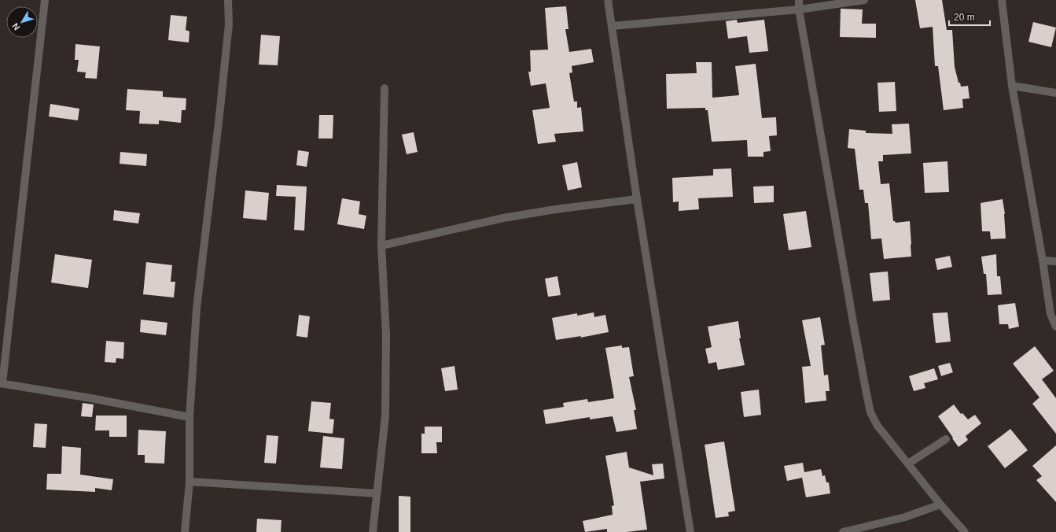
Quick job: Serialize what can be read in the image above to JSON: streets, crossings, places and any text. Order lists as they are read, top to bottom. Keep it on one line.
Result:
{"scale_bar":"20 m","north":"bottom left"}
